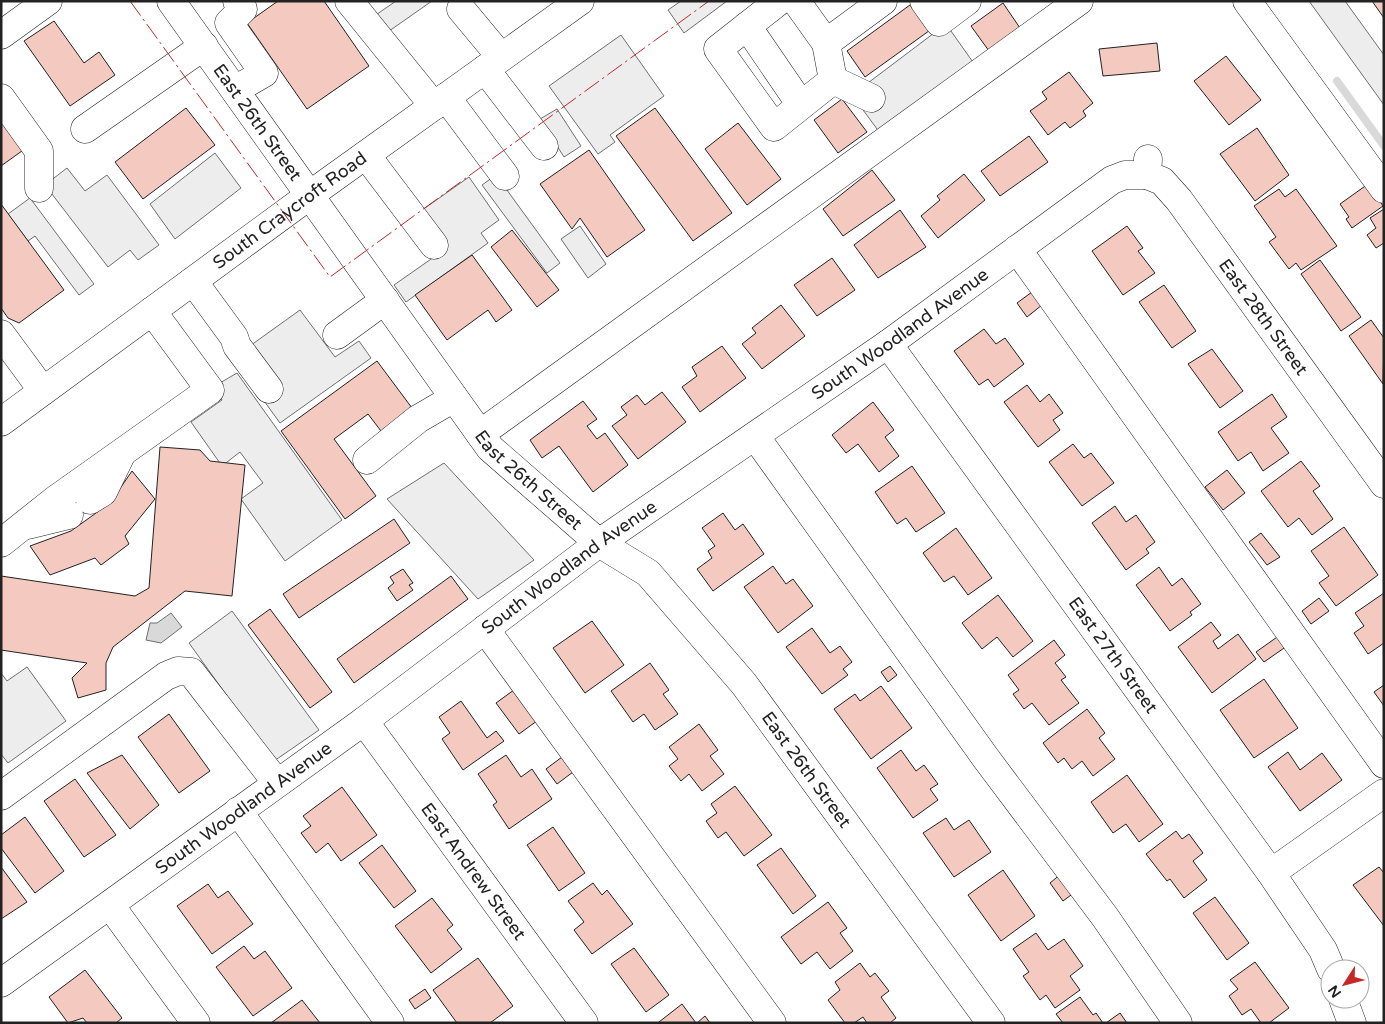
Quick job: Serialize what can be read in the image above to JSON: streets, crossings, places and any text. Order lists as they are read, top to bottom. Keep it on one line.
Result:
{"streets":{"street":["East 26th Street","South Craycroft Road","East 28th Street","South Woodland Avenue","East 27th Street","East Andrew Street"]},"crossings":[["East 26th Street","South Craycroft Road"],["East 26th Street","South Woodland Avenue"],["East 28th Street","South Woodland Avenue"],["South Woodland Avenue","East 27th Street"],["South Woodland Avenue","East Andrew Street"]],"north":"bottom left"}
